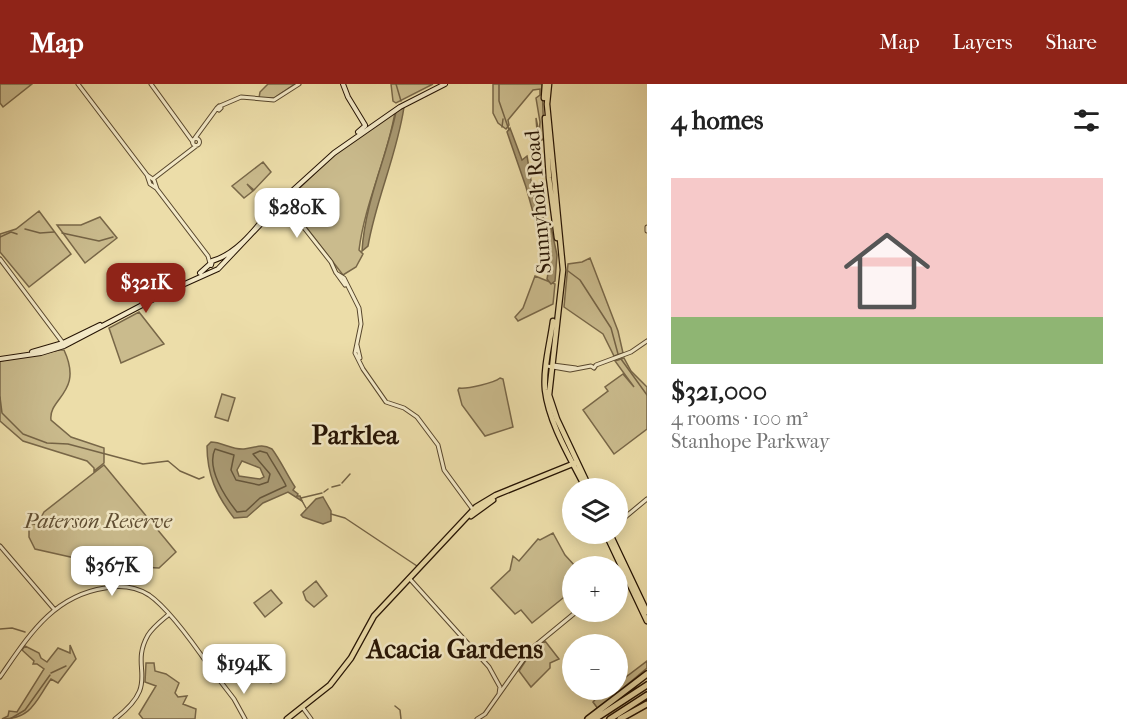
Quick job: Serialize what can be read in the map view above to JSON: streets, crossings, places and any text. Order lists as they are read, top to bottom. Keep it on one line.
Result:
{"streets":{"main road":["Sunnyholt Road"]},"districts":["Parklea","Acacia Gardens"],"parks":["Paterson Reserve"],"page":{"header":"Map","nav":["Map","Layers","Share"],"heading":"4 homes","list":[{"name":"$321,000","note":"4 rooms · 100 m² · Stanhope Parkway"}],"price":["$280K","$321K","$367K","$194K"],"map_buttons":["+","−"]}}
